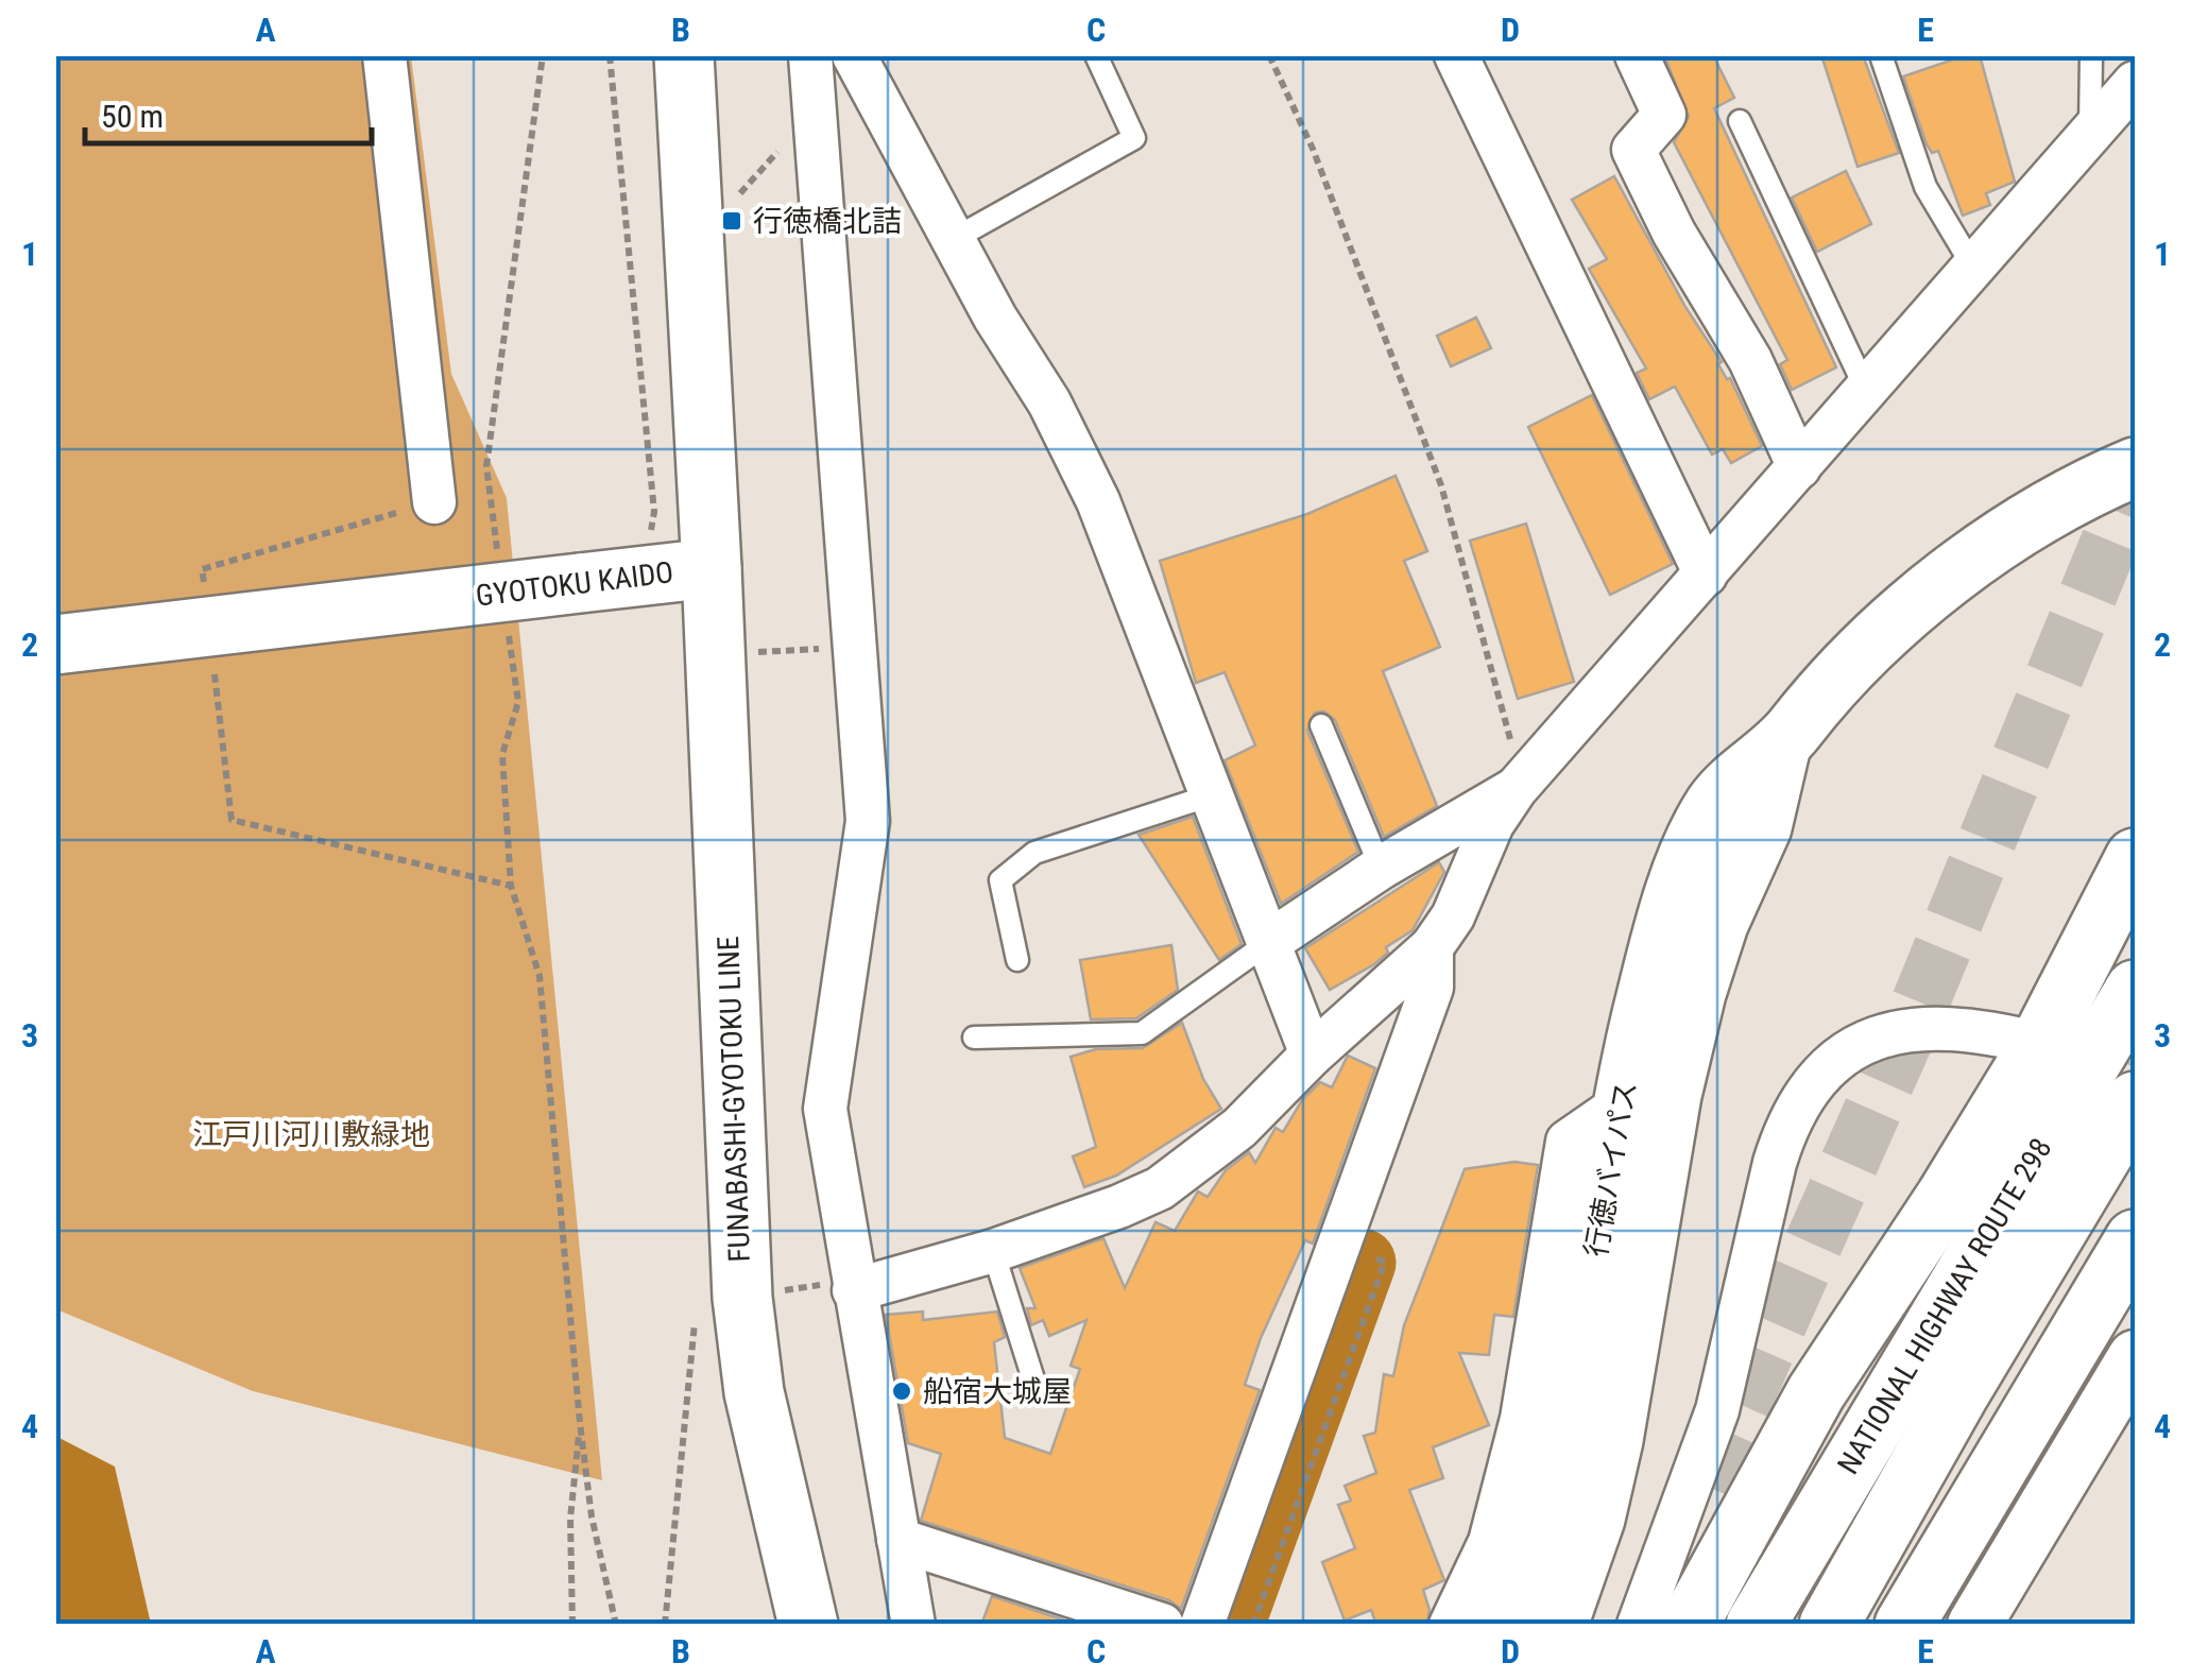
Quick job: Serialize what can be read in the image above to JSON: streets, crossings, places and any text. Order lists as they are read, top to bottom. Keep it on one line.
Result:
{"streets":{"main road":["GYOTOKU KAIDO","FUNABASHI-GYOTOKU LINE","行徳バイパス","NATIONAL HIGHWAY ROUTE 298"]},"crossings":[["GYOTOKU KAIDO","FUNABASHI-GYOTOKU LINE"]],"parks":["江戸川河川敷緑地"],"places":{"transit":["行徳橋北詰"],"other":["船宿大城屋"]},"scale_bar":"50 m","grid":{"columns":["A","B","C","D","E"],"rows":["1","2","3","4"]}}
